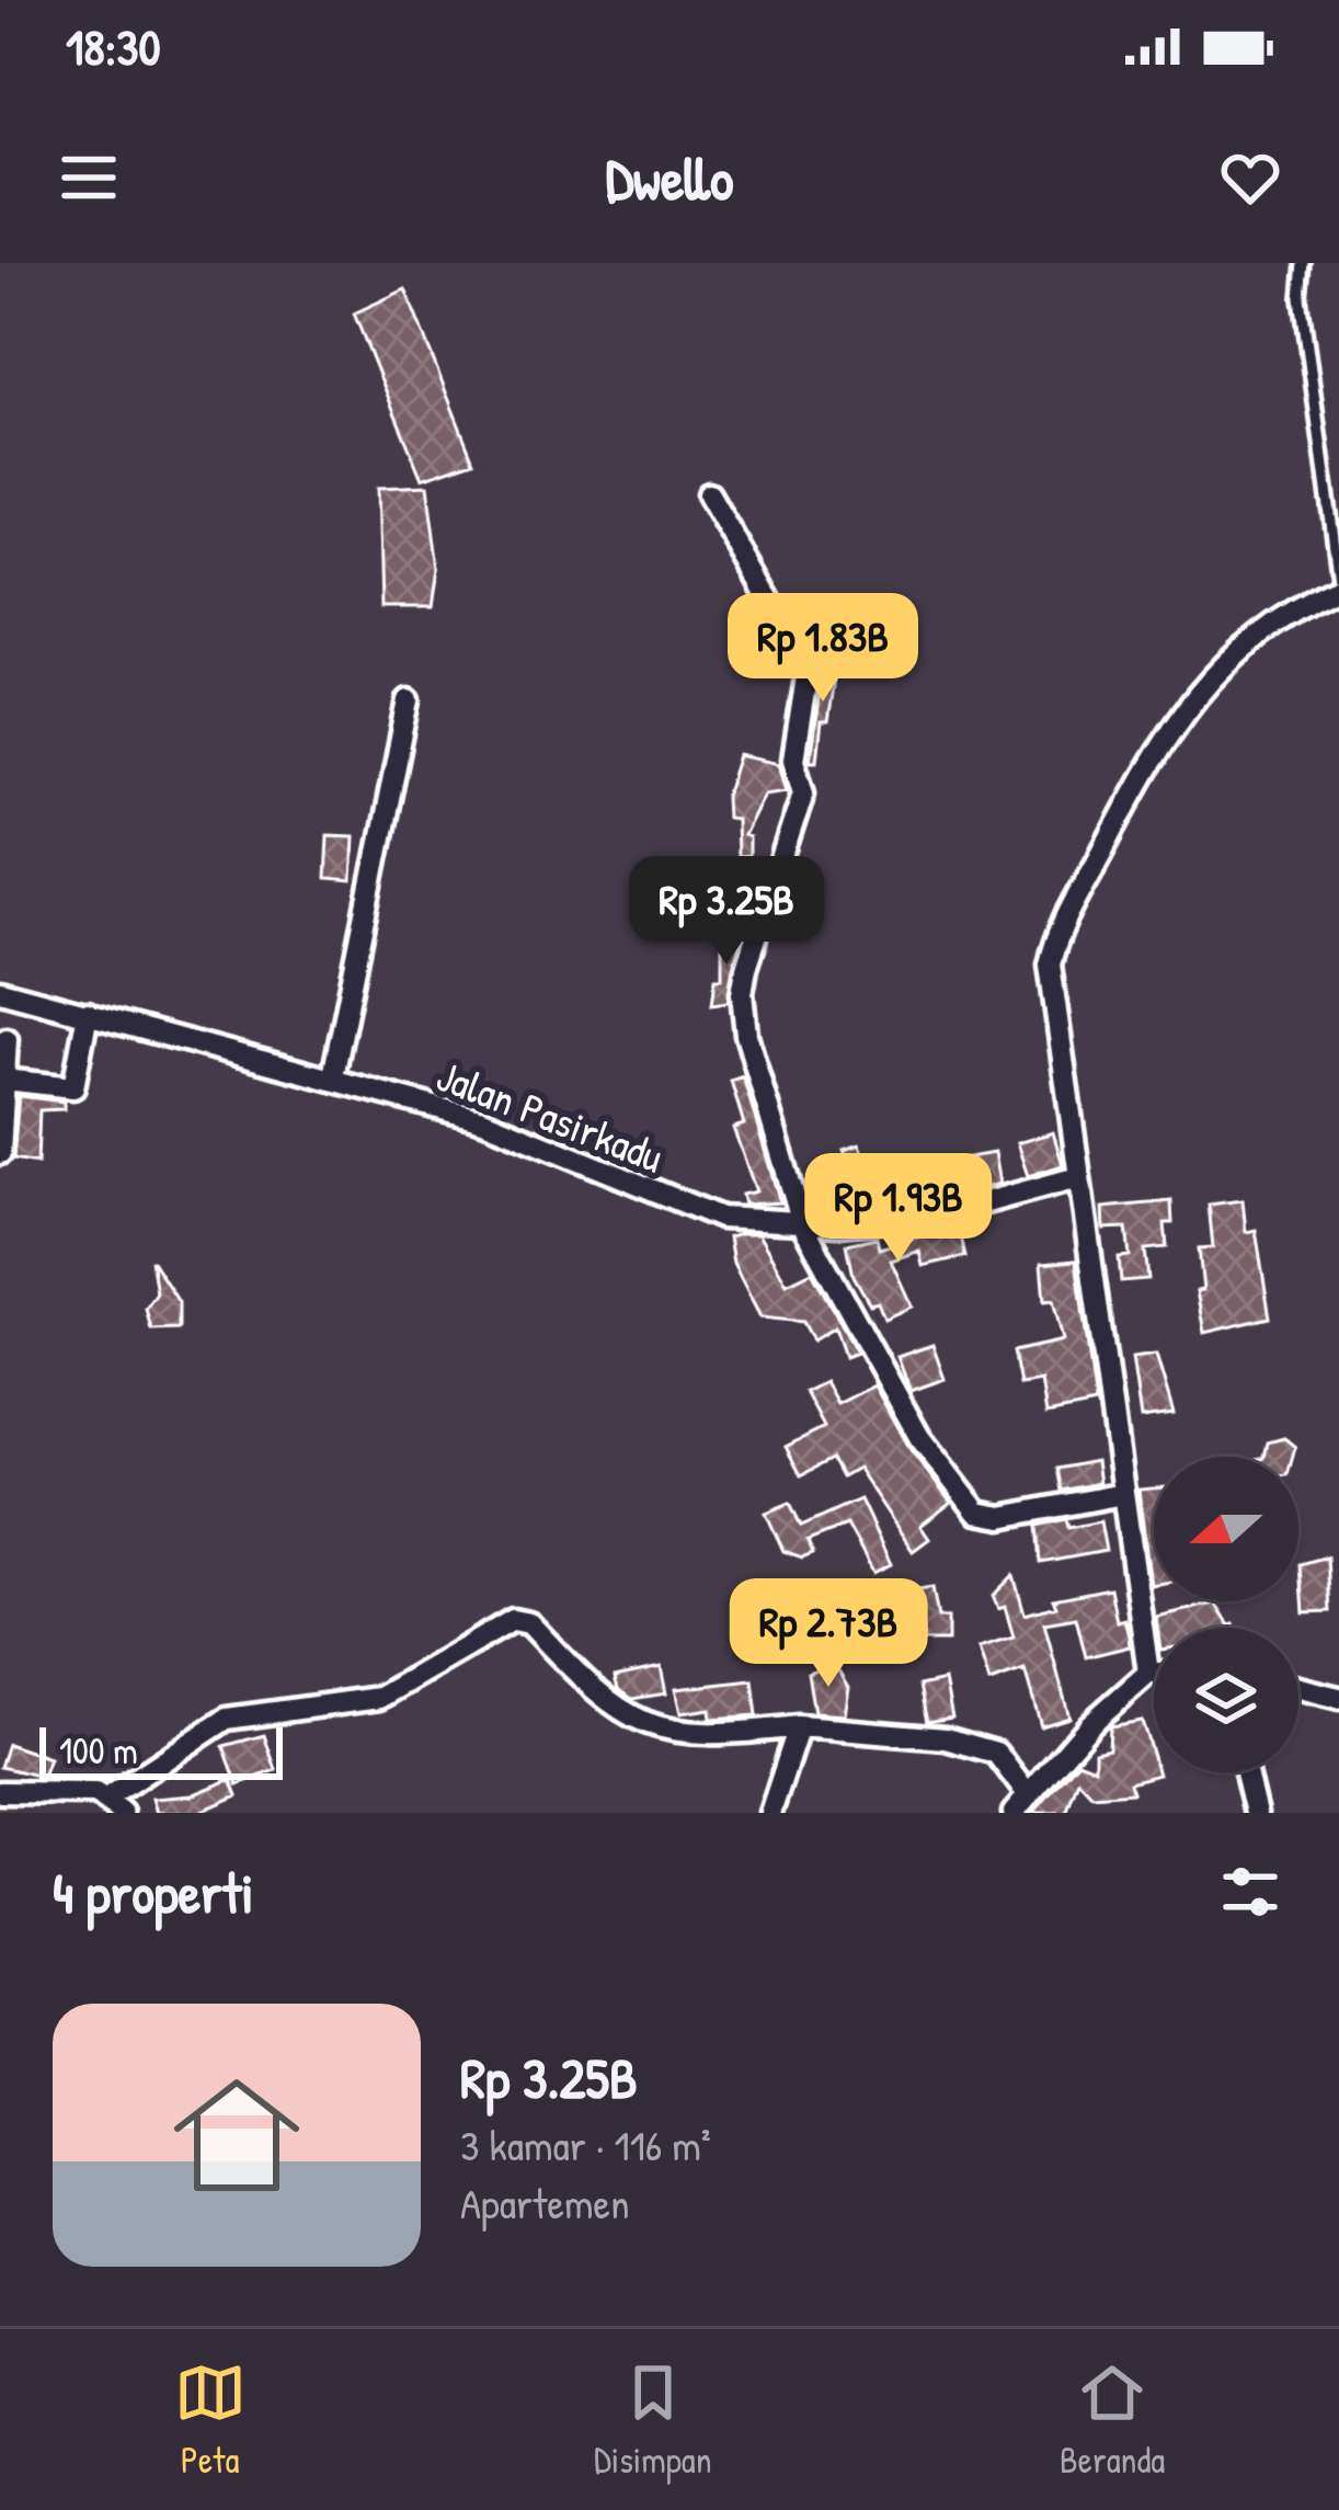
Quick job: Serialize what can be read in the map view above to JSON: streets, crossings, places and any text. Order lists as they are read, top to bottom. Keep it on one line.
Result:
{"streets":{"street":["Jalan Pasirkadu"]},"scale_bar":"100 m","north":"left","page":{"status":"18:30","header":"Dwello","price":["Rp 1.83B","Rp 3.25B","Rp 1.93B","Rp 2.73B"],"scale":"100 m","heading":"4 properti","list":[{"name":"Rp 3.25B","note":"3 kamar · 116 m² · Apartemen"}],"tabs":["Peta","Disimpan","Beranda"]}}
